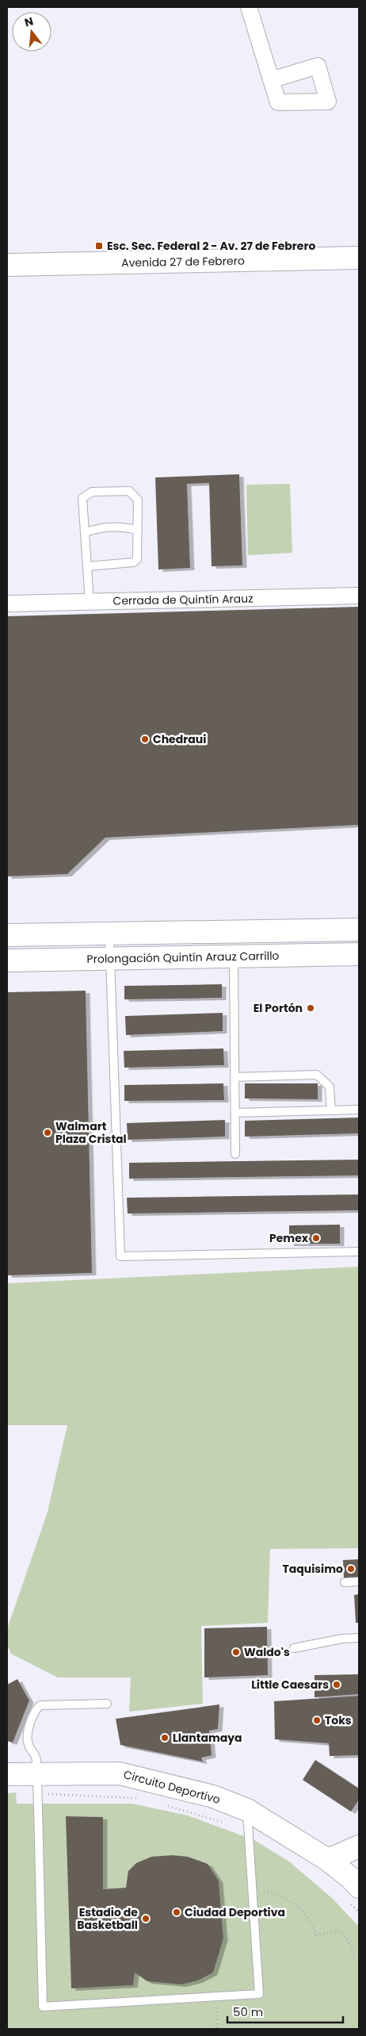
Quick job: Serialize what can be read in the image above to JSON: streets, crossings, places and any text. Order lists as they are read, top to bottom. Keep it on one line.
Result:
{"streets":{"street":["Avenida 27 de Febrero","Cerrada de Quintín Arauz","Prolongación Quintín Arauz Carrillo","Circuito Deportivo"]},"places":{"transit":["Esc. Sec. Federal 2 - Av. 27 de Febrero"],"other":["Chedraui","El Portón","Walmart Plaza Cristal","Pemex","Taquisimo","Waldo's","Little Caesars","Toks","Llantamaya","Ciudad Deportiva","Estadio de Basketball"]},"scale_bar":"50 m","north":"top"}
